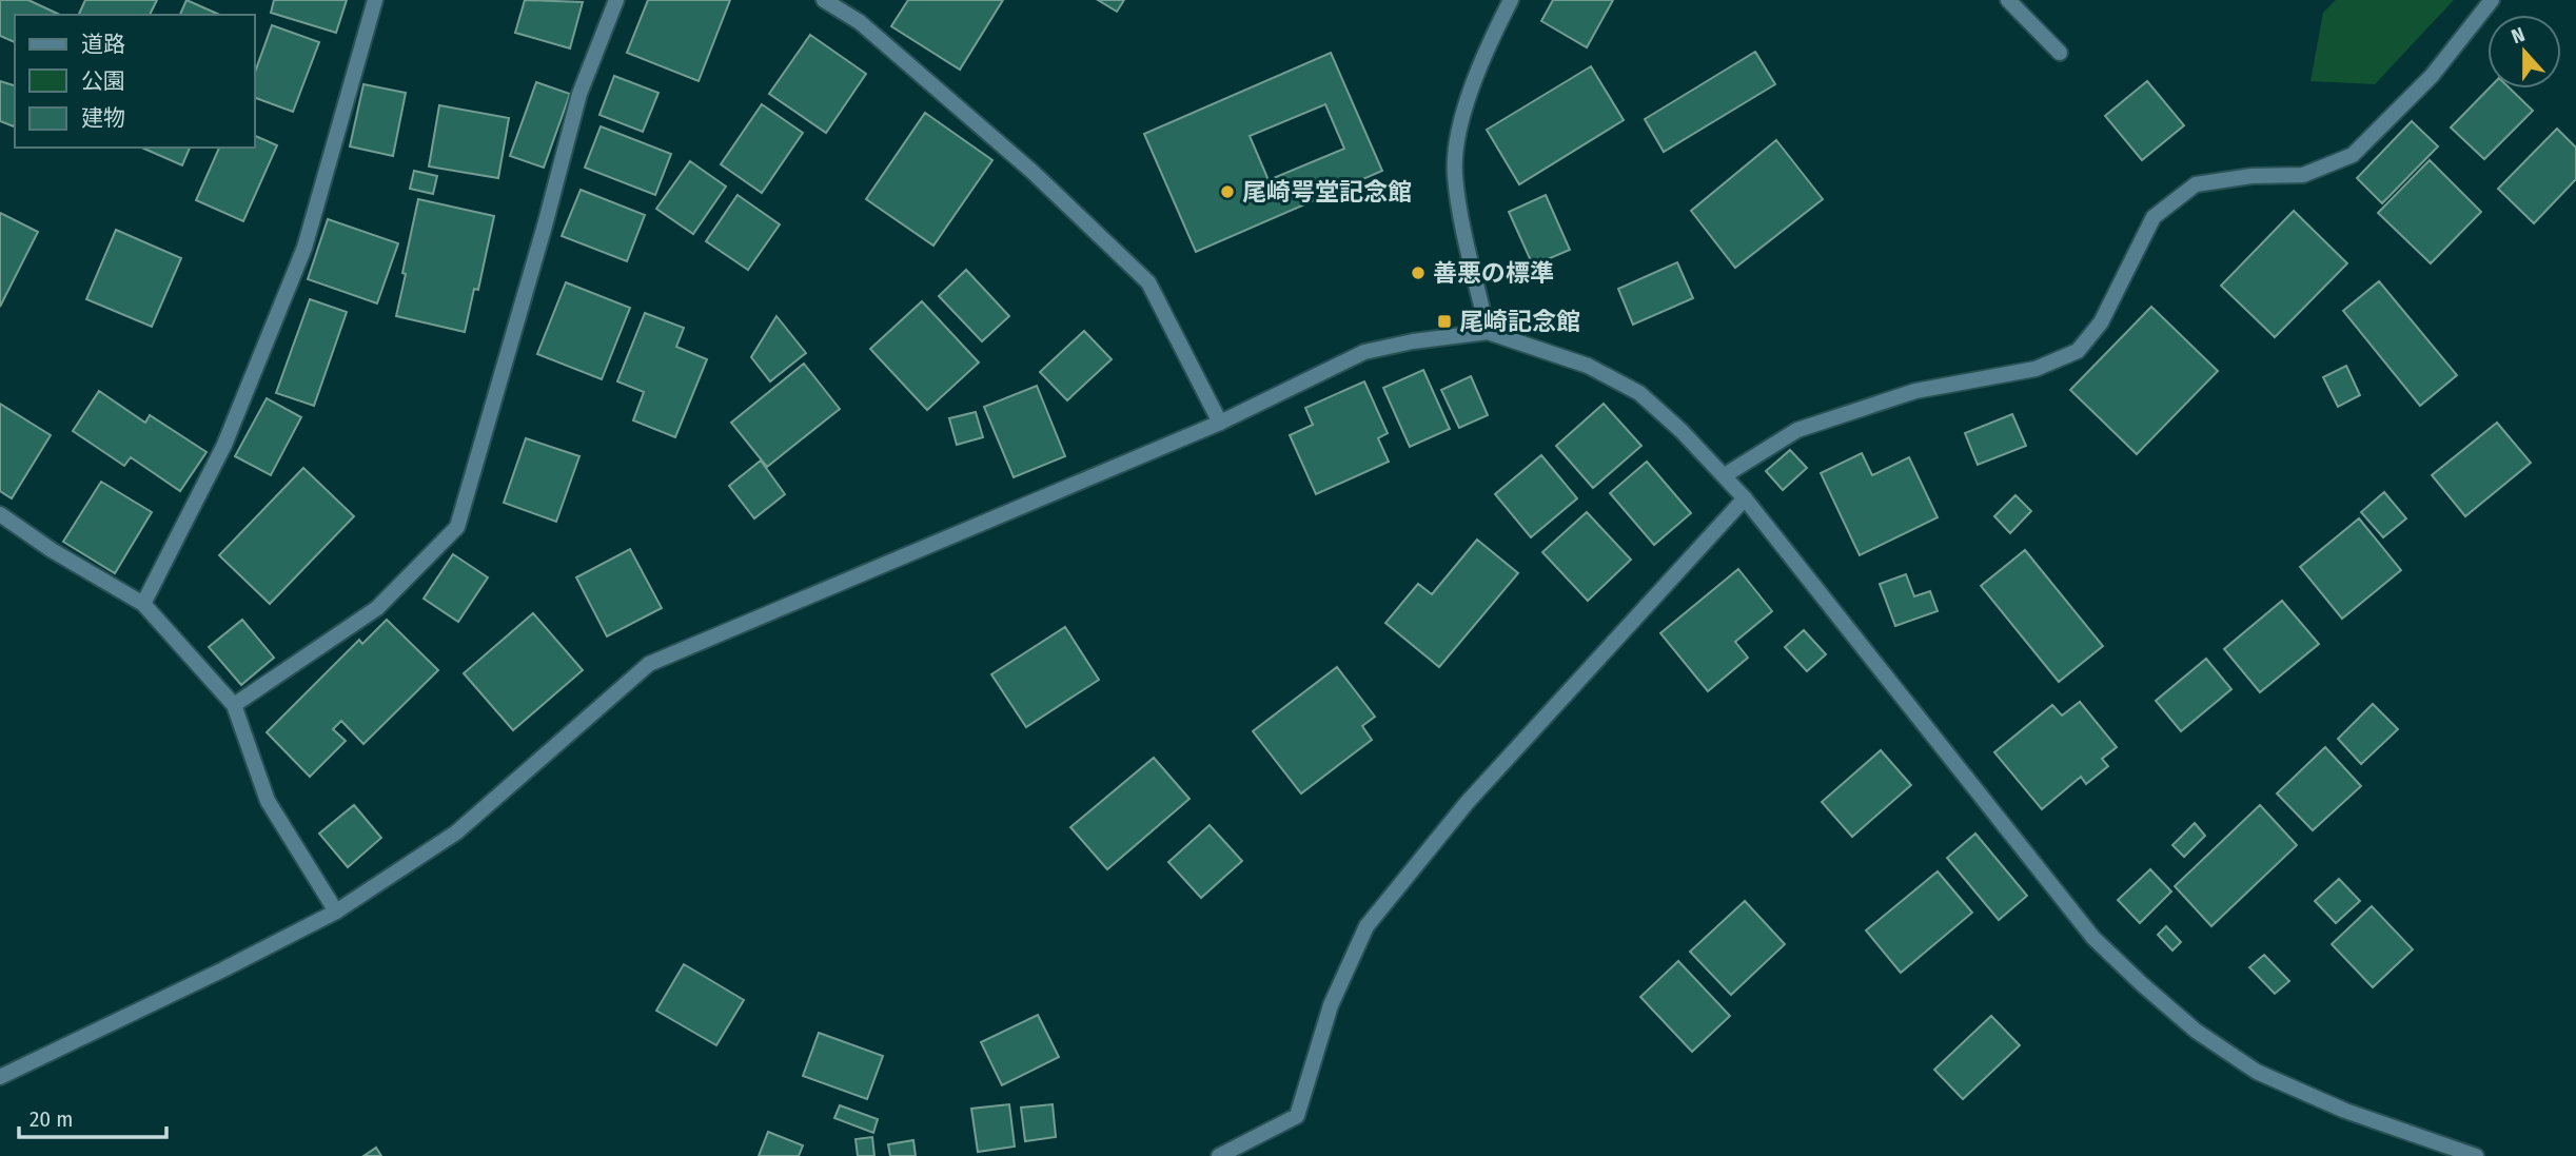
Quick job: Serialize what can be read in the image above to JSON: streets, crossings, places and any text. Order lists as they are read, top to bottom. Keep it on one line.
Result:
{"places":{"other":["尾崎咢堂記念館","善悪の標準"],"transit":["尾崎記念館"]},"legend":["道路","公園","建物"],"scale_bar":"20 m","north":"top"}
